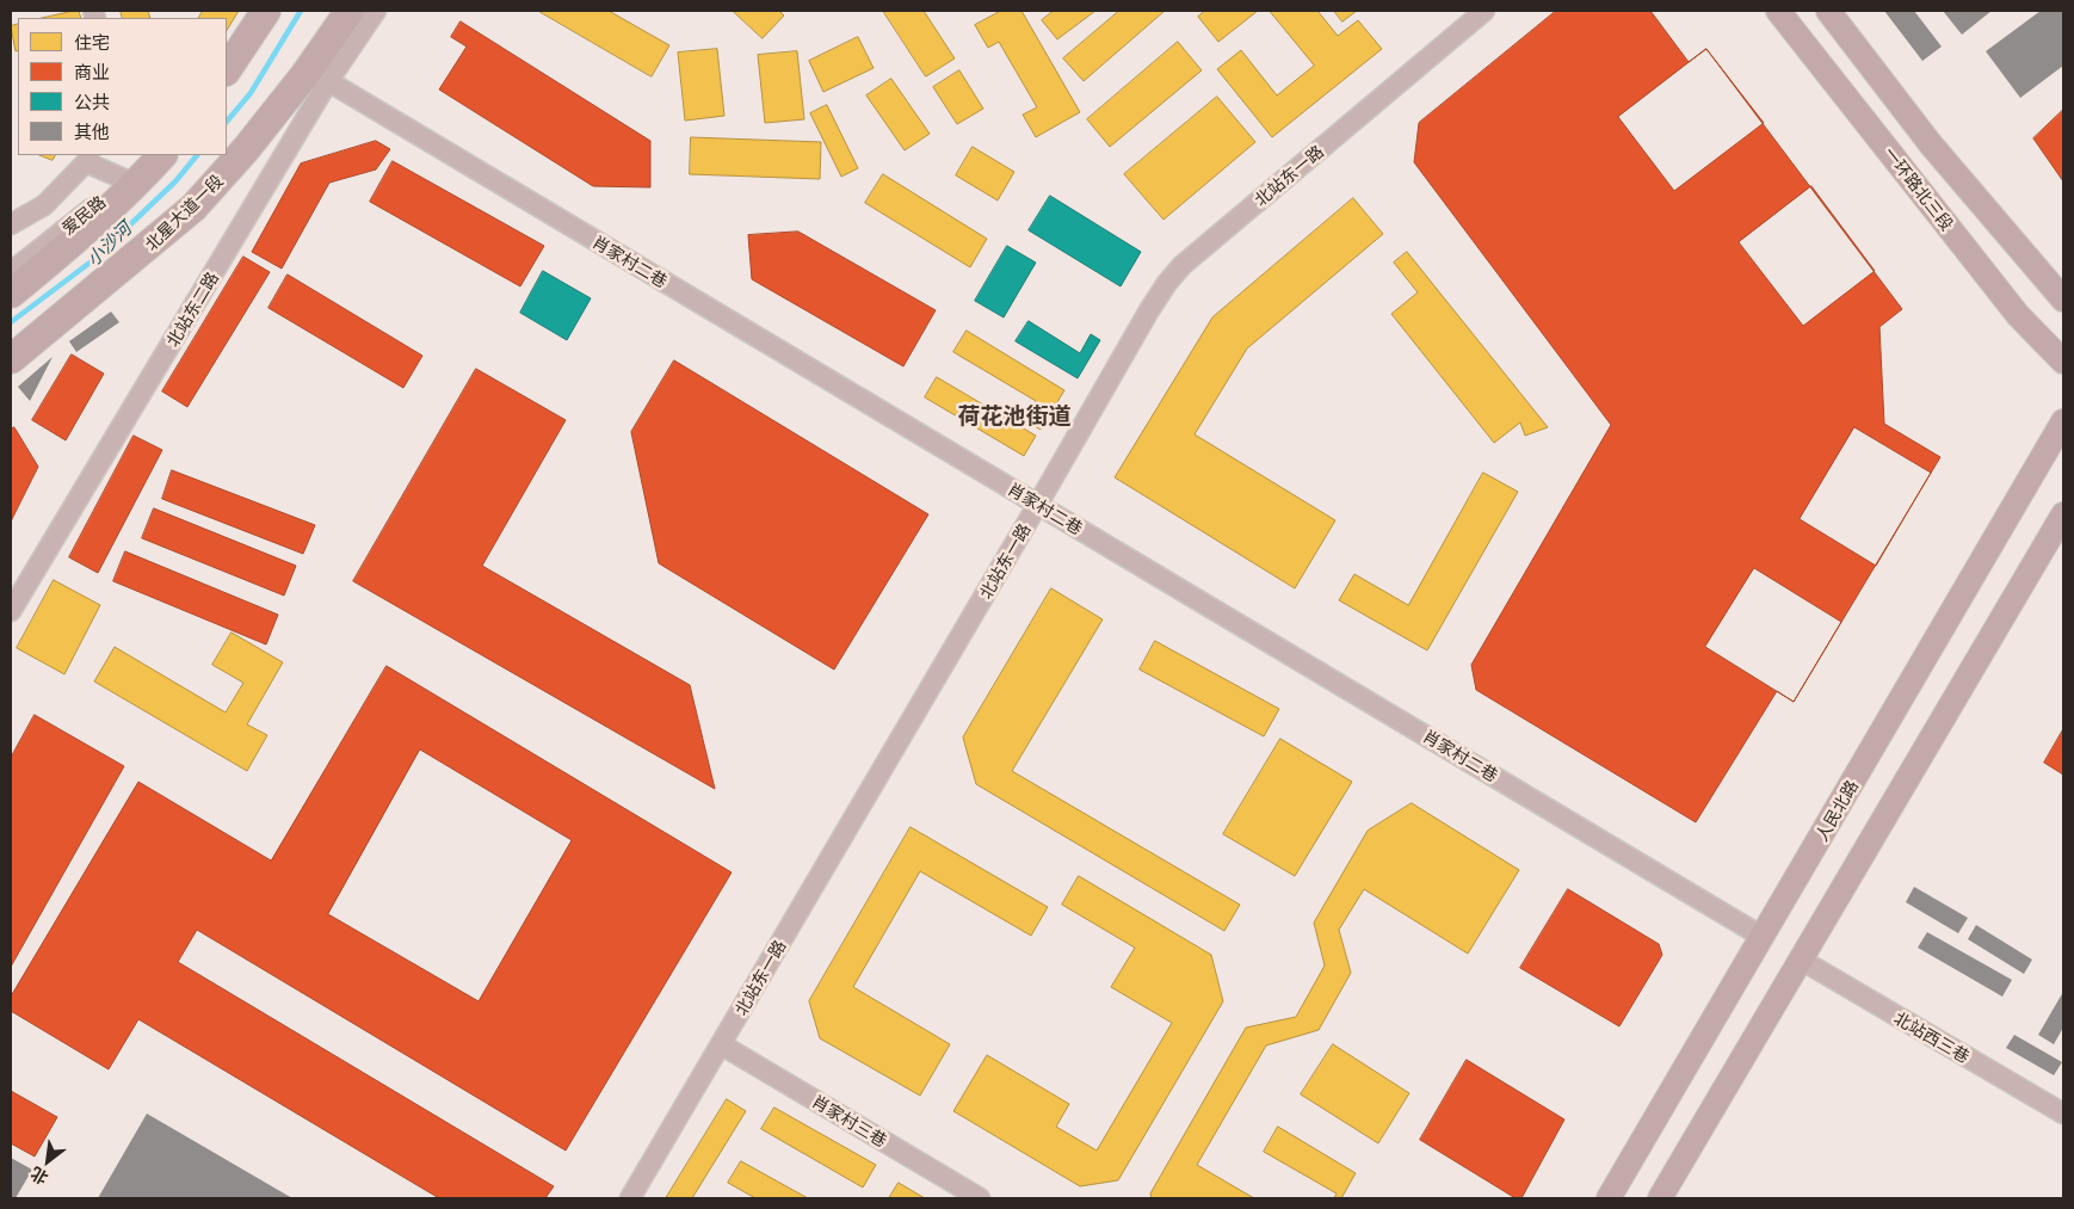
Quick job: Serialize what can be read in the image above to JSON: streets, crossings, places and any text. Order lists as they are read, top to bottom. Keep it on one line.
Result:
{"streets":{"highway":["北星大道一段"],"main road":["一环路北三段","人民北路"],"street":["北站东一路","爱民路","肖家村二巷","北站东二路","北站西三巷","肖家村三巷"]},"crossings":[["北站东一路","肖家村二巷"],["北站东一路","肖家村三巷"],["肖家村二巷","北站东二路"],["肖家村二巷","人民北路"]],"districts":["荷花池街道"],"water":["小沙河"],"legend":["住宅","商业","公共","其他"],"north":"bottom left"}
